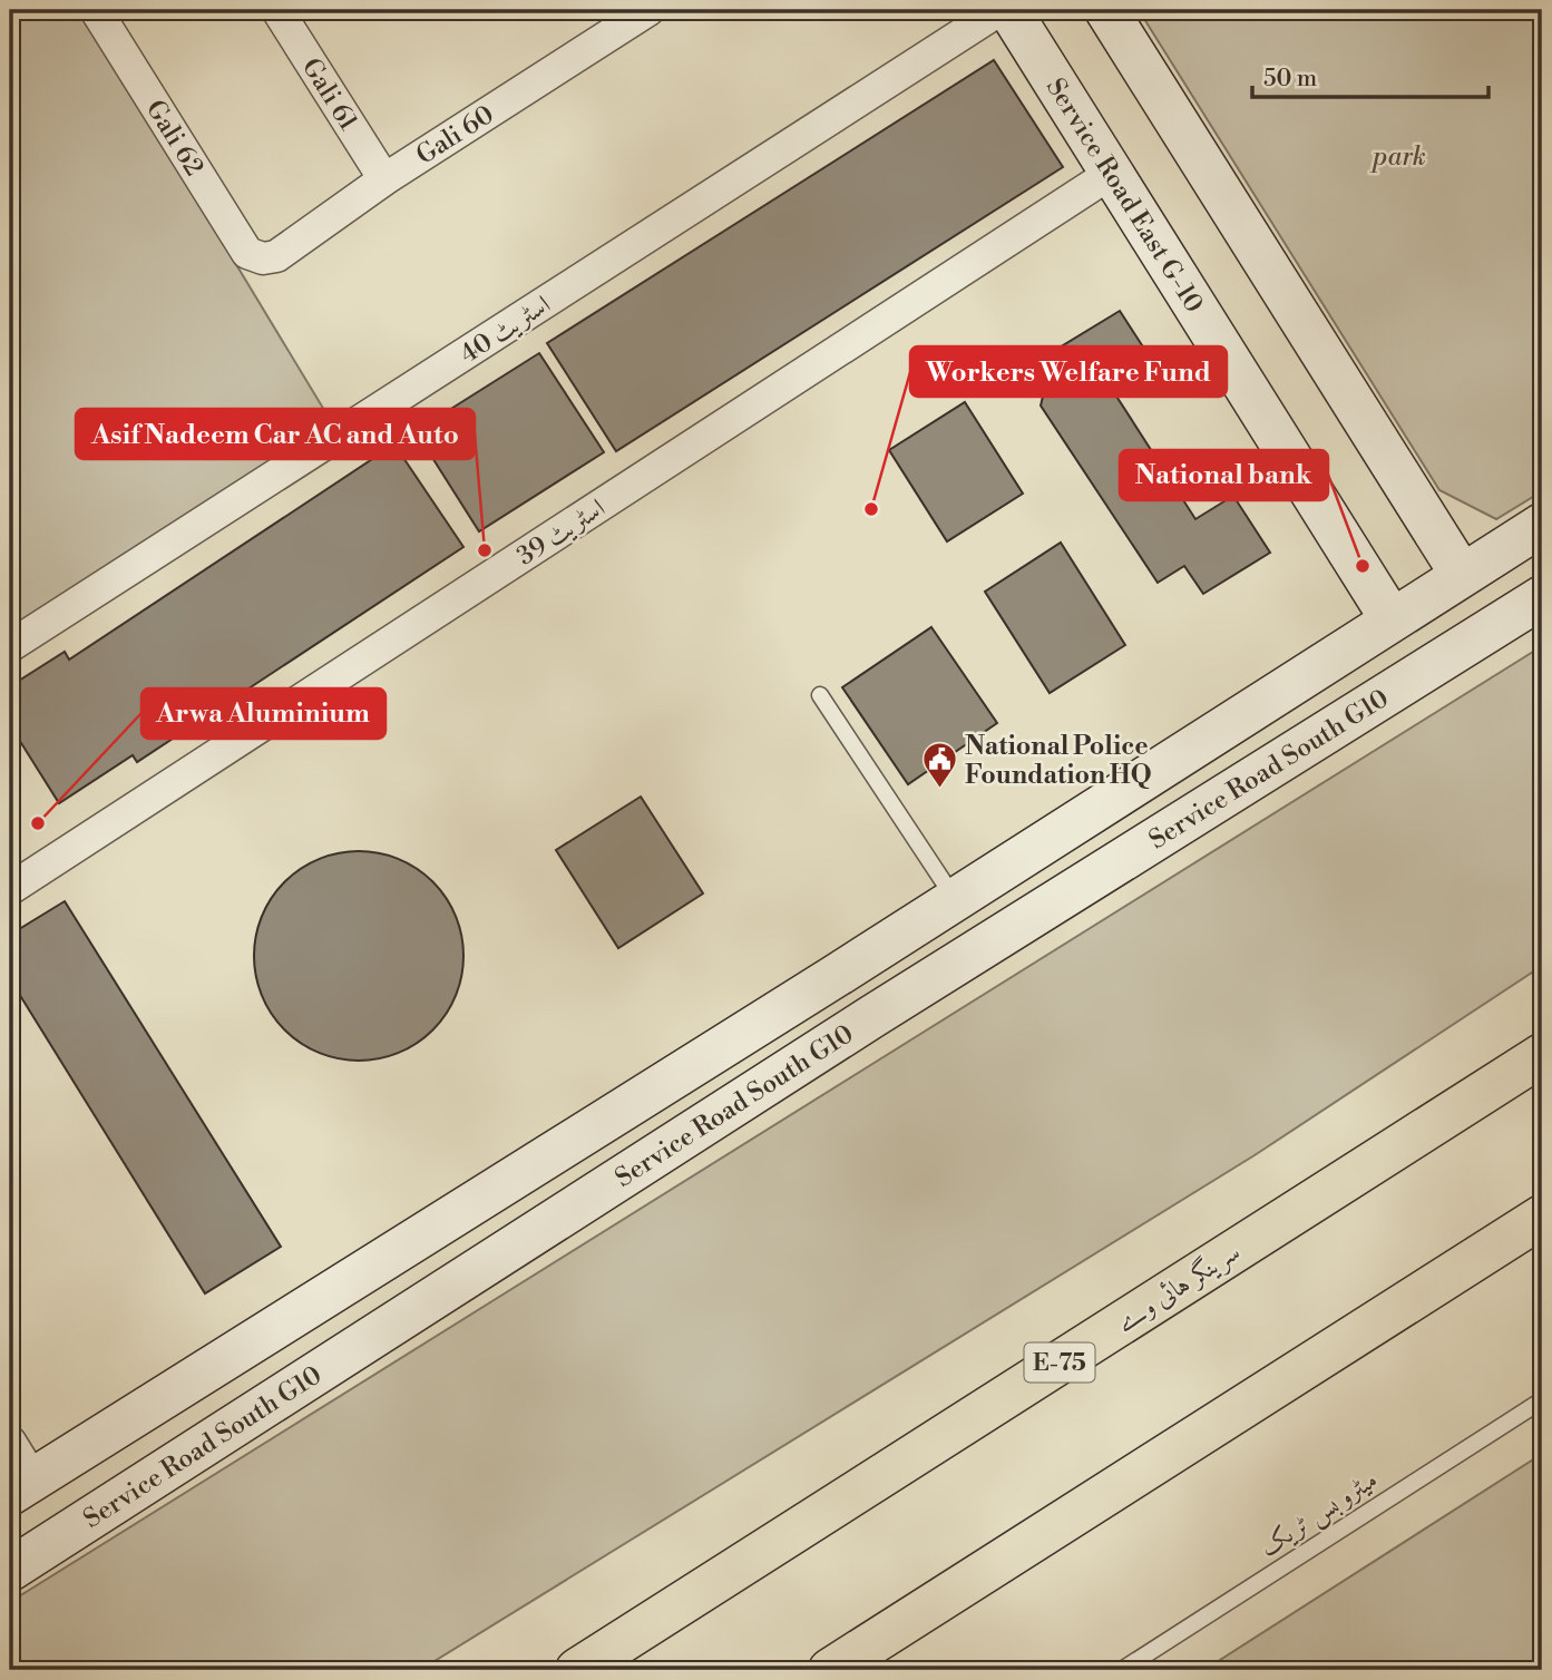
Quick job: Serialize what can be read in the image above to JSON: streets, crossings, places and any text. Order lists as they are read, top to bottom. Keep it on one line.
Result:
{"streets":{"highway":["سرینگر ہائی وے","E-75"],"main road":["Service Road East G-10","Service Road South G10"],"street":["Gali 61","Gali 60","Gali 62","اسٹریٹ 40","اسٹریٹ 39"],"lane":["میٹرو بس ٹریک"]},"crossings":[["Gali 61","Gali 60"],["Gali 60","Gali 62"],["Service Road East G-10","اسٹریٹ 39"],["Service Road East G-10","Service Road South G10"]],"parks":["park"],"places":{"other":["Workers Welfare Fund","Asif Nadeem Car AC and Auto","National bank","Arwa Aluminium"],"public building":["National Police Foundation HQ"]},"scale_bar":"50 m"}
